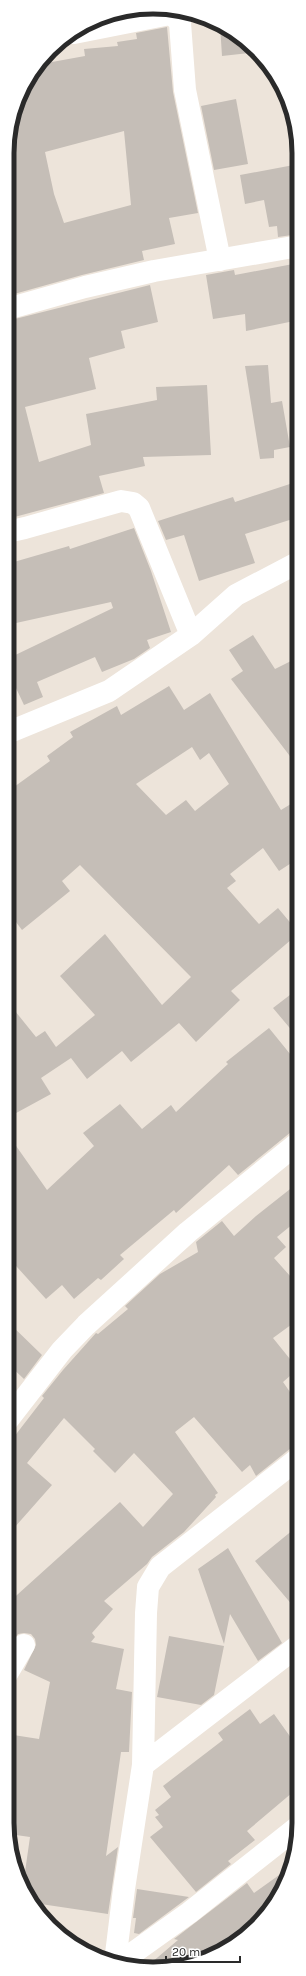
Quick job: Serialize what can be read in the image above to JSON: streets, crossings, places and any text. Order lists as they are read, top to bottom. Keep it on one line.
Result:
{"scale_bar":"20 m"}
